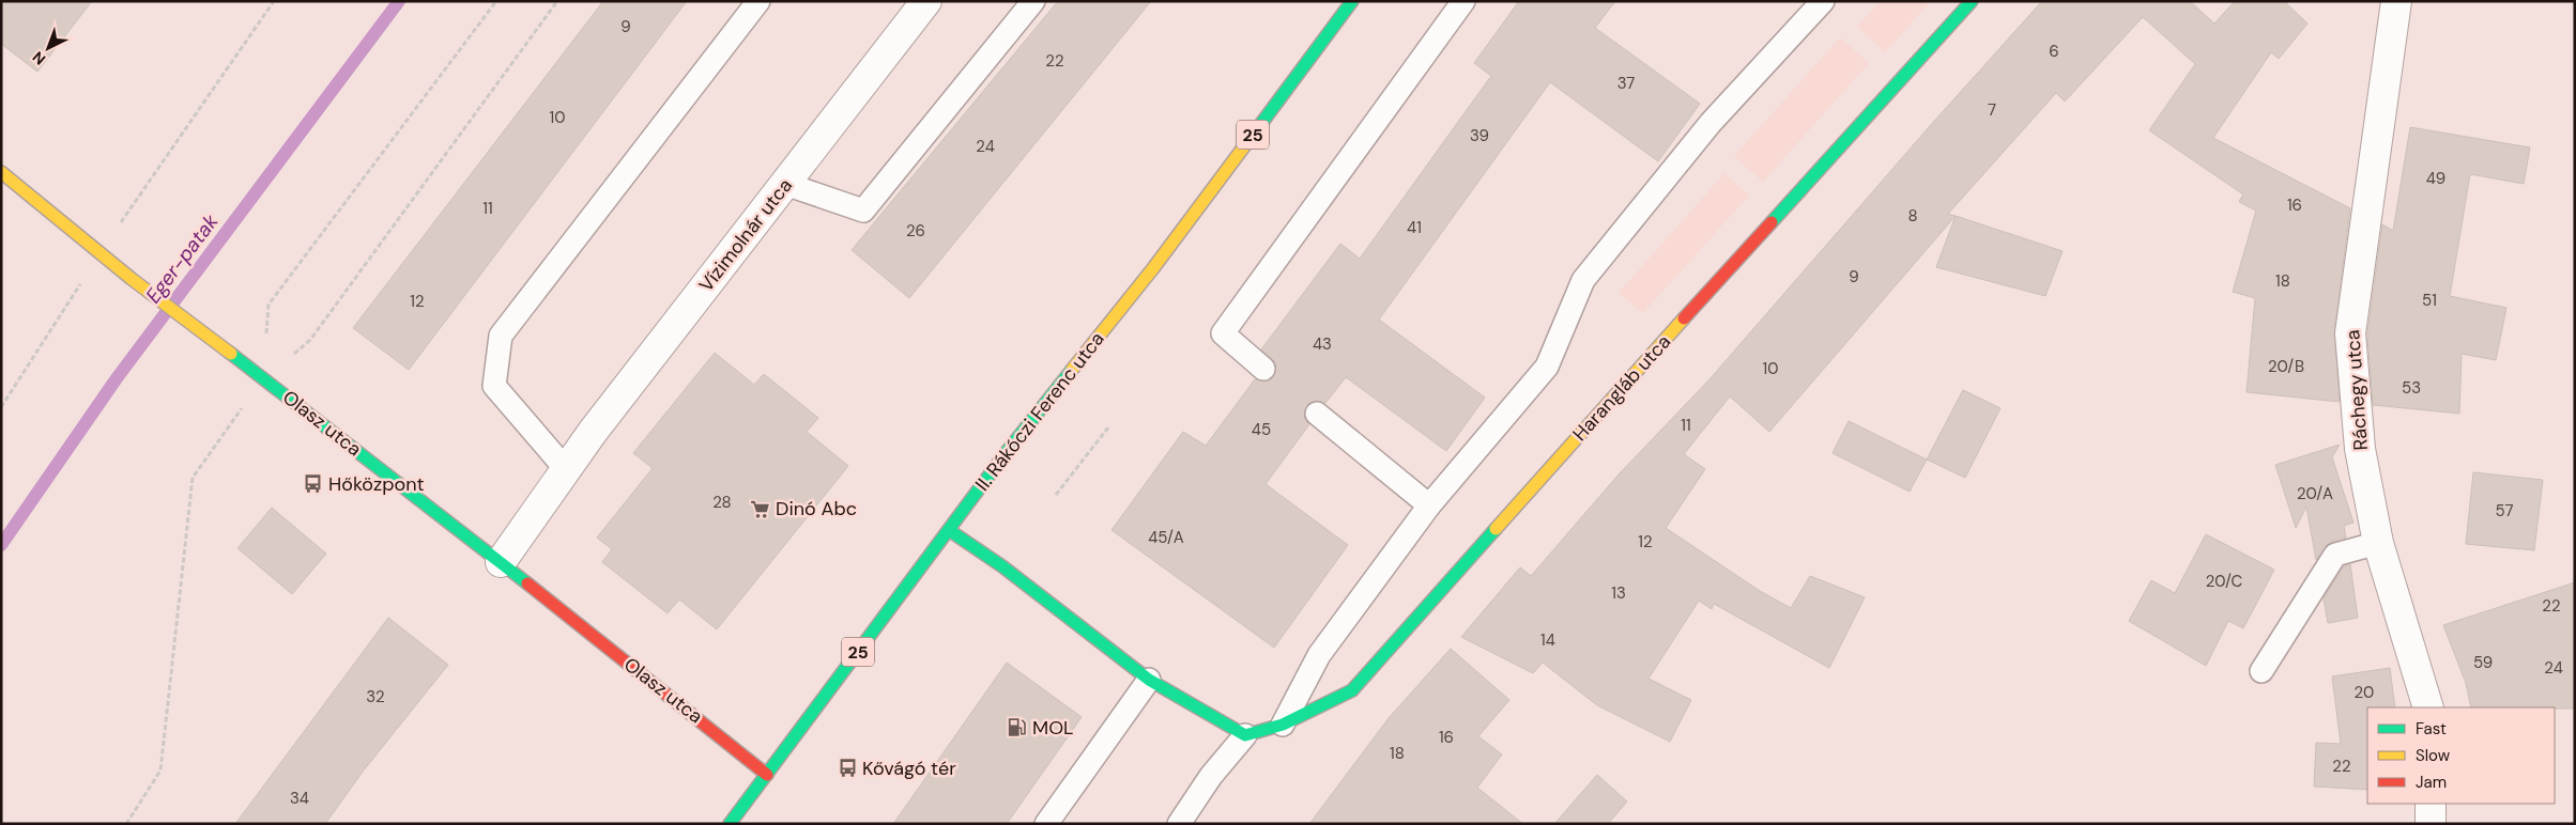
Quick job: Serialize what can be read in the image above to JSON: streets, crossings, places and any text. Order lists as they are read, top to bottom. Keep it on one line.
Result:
{"streets":{"street":["25","Vízimolnár utca","Harangláb utca","Ráchegy utca","II. Rákóczi Ferenc utca","Olasz utca"]},"crossings":[["Vízimolnár utca","Olasz utca"],["II. Rákóczi Ferenc utca","Olasz utca"]],"water":["Eger-patak"],"places":{"bus stop":["Hőközpont","Kővágó tér"],"supermarket":["Dinó Abc"],"fuel station":["MOL"]},"house_numbers":["9","6","22","37","7","10","39","24","49","16","11","8","41","26","9","18","51","12","43","20/B","10","53","11","45","20/A","28","57","45/A","12","20/C","13","22","14","59","24","20","32","16","18","22","34"],"legend":["Fast","Slow","Jam"],"north":"bottom left"}
